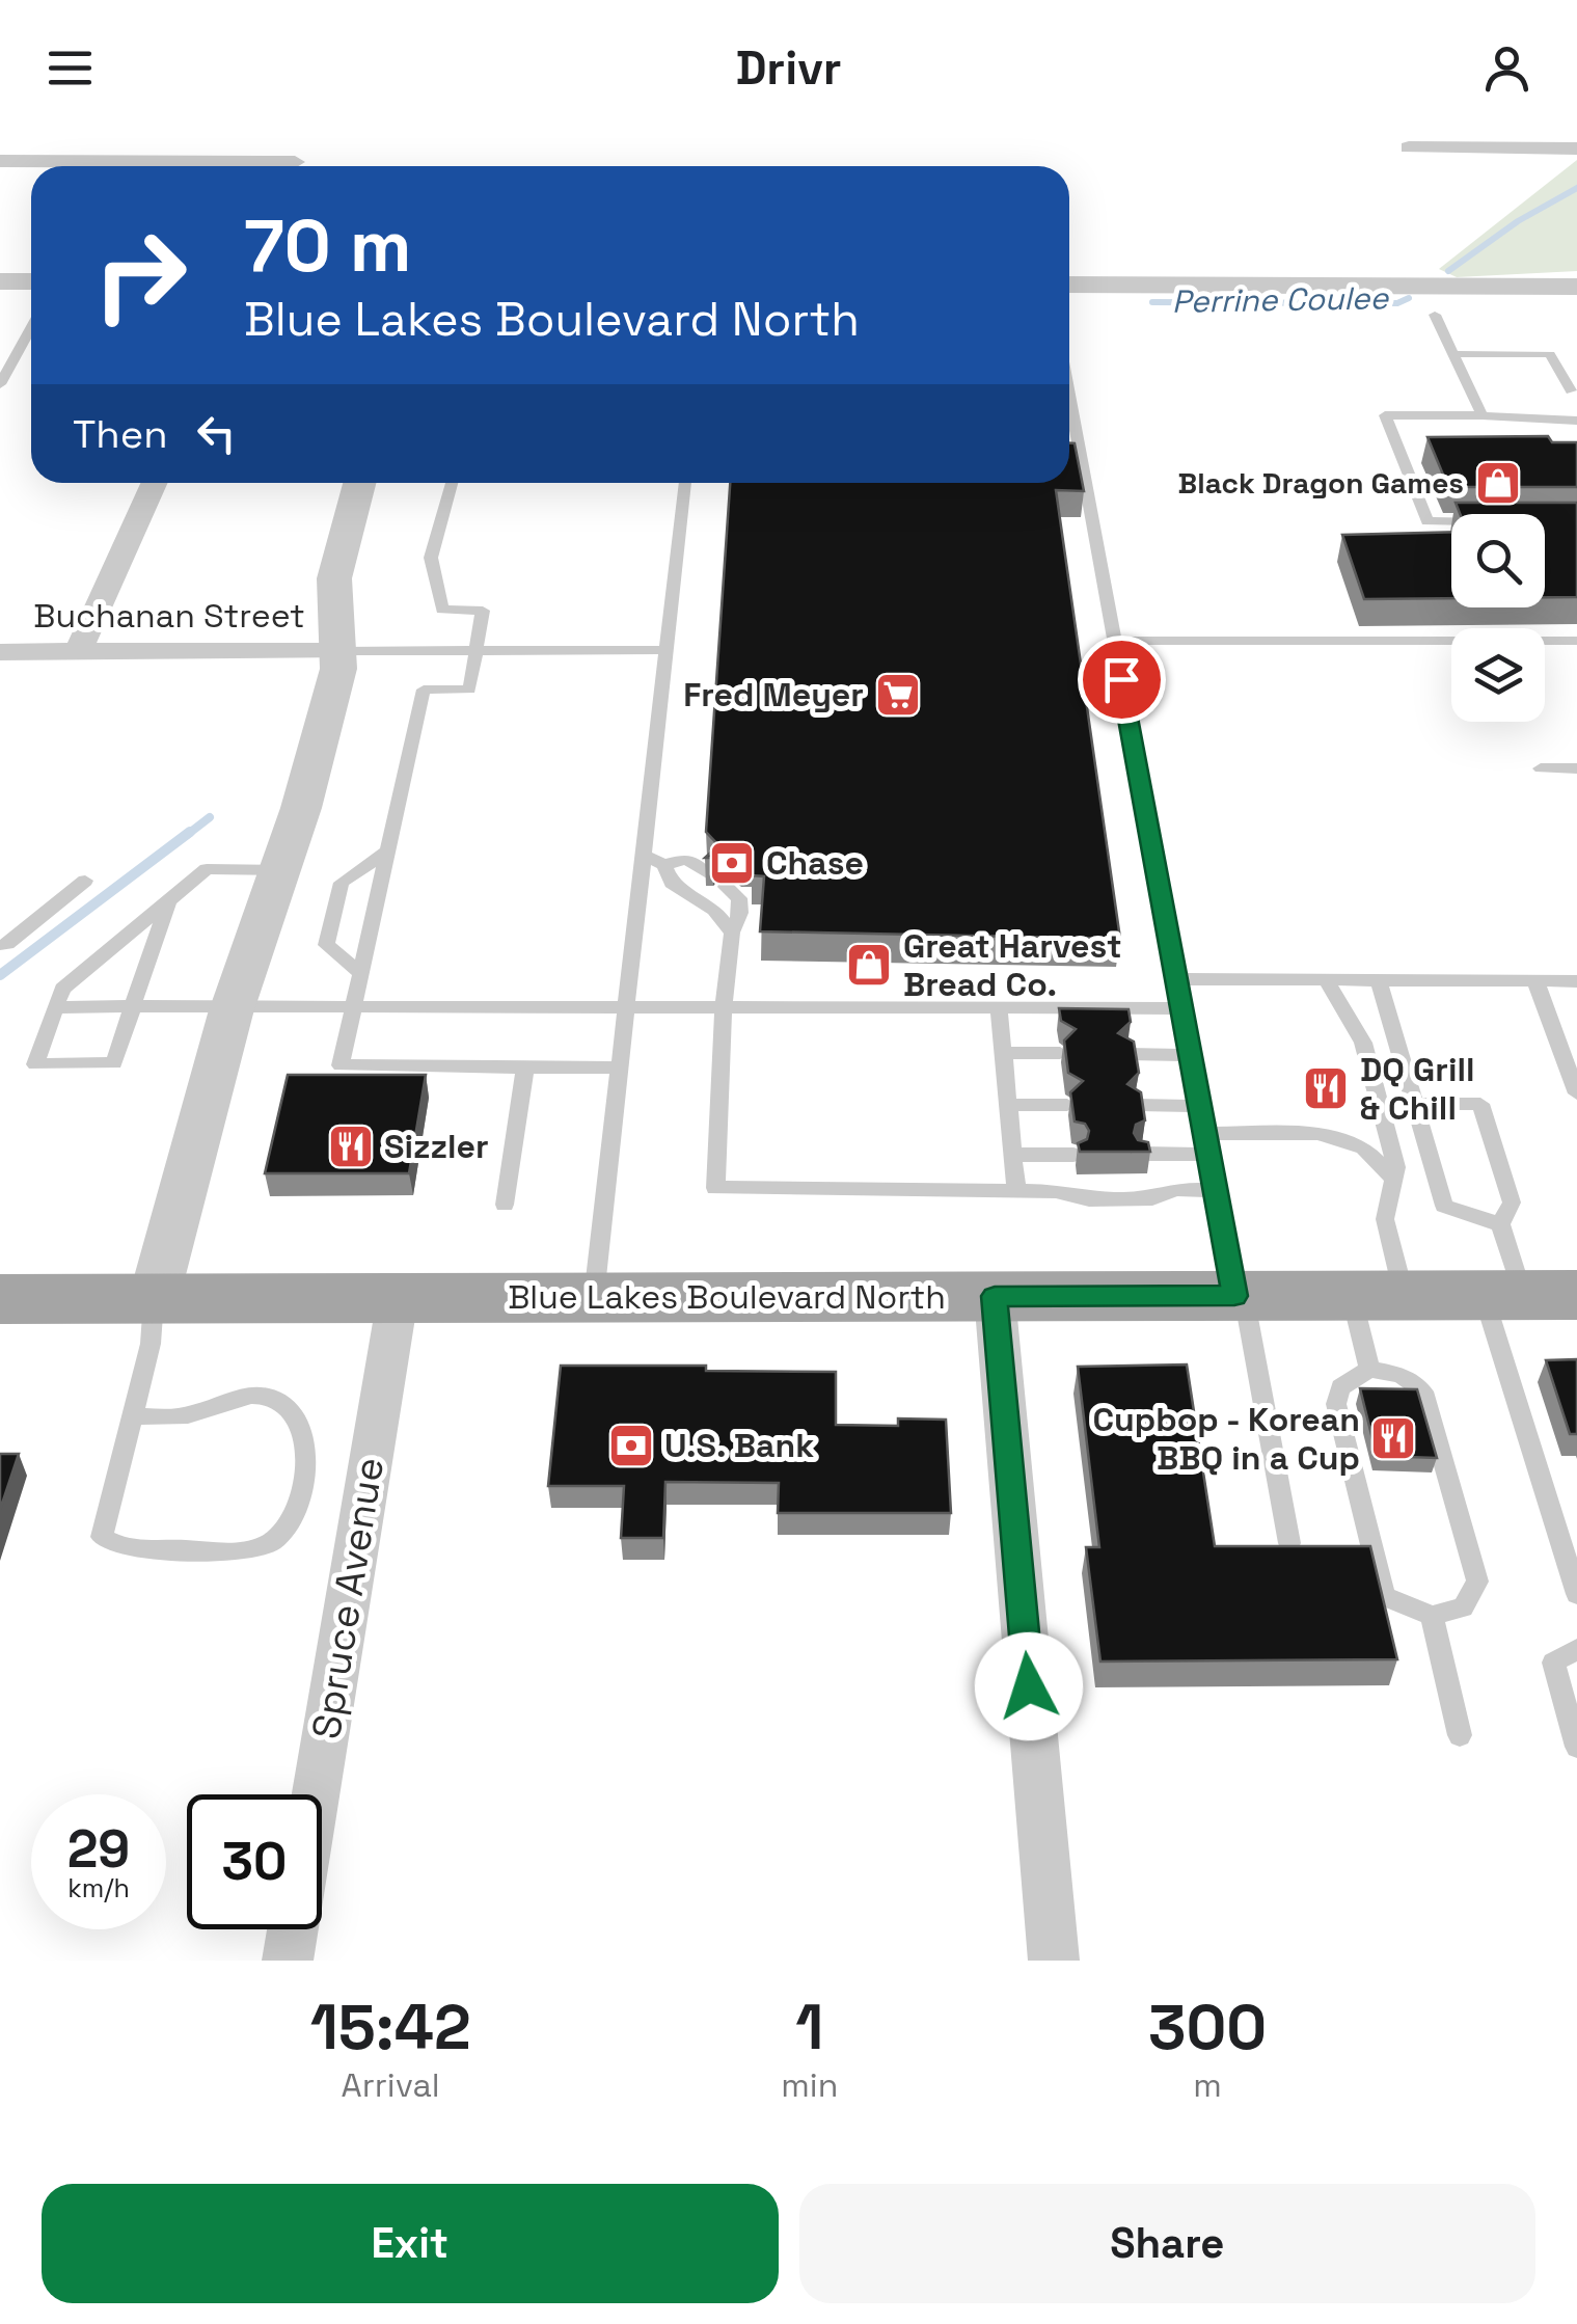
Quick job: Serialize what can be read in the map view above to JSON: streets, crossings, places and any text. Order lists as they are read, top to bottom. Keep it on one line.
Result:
{"streets":{"main road":["Blue Lakes Boulevard North"],"street":["Buchanan Street","Spruce Avenue"]},"crossings":[["Blue Lakes Boulevard North","Spruce Avenue"]],"water":["Perrine Coulee"],"places":{"shop":["Black Dragon Games","Great Harvest Bread Co."],"supermarket":["Fred Meyer"],"bank":["Chase","U.S. Bank"],"restaurant":["DQ Grill & Chill","Sizzler","Cupbop - Korean BBQ in a Cup"]},"page":{"header":"Drivr","turn":["70 m","Blue Lakes Boulevard North"],"then":"Then","speed":"29 km/h","limit":"30","eta":["15:42","Arrival","1","min","300","m"],"buttons":["Exit","Share"]}}
